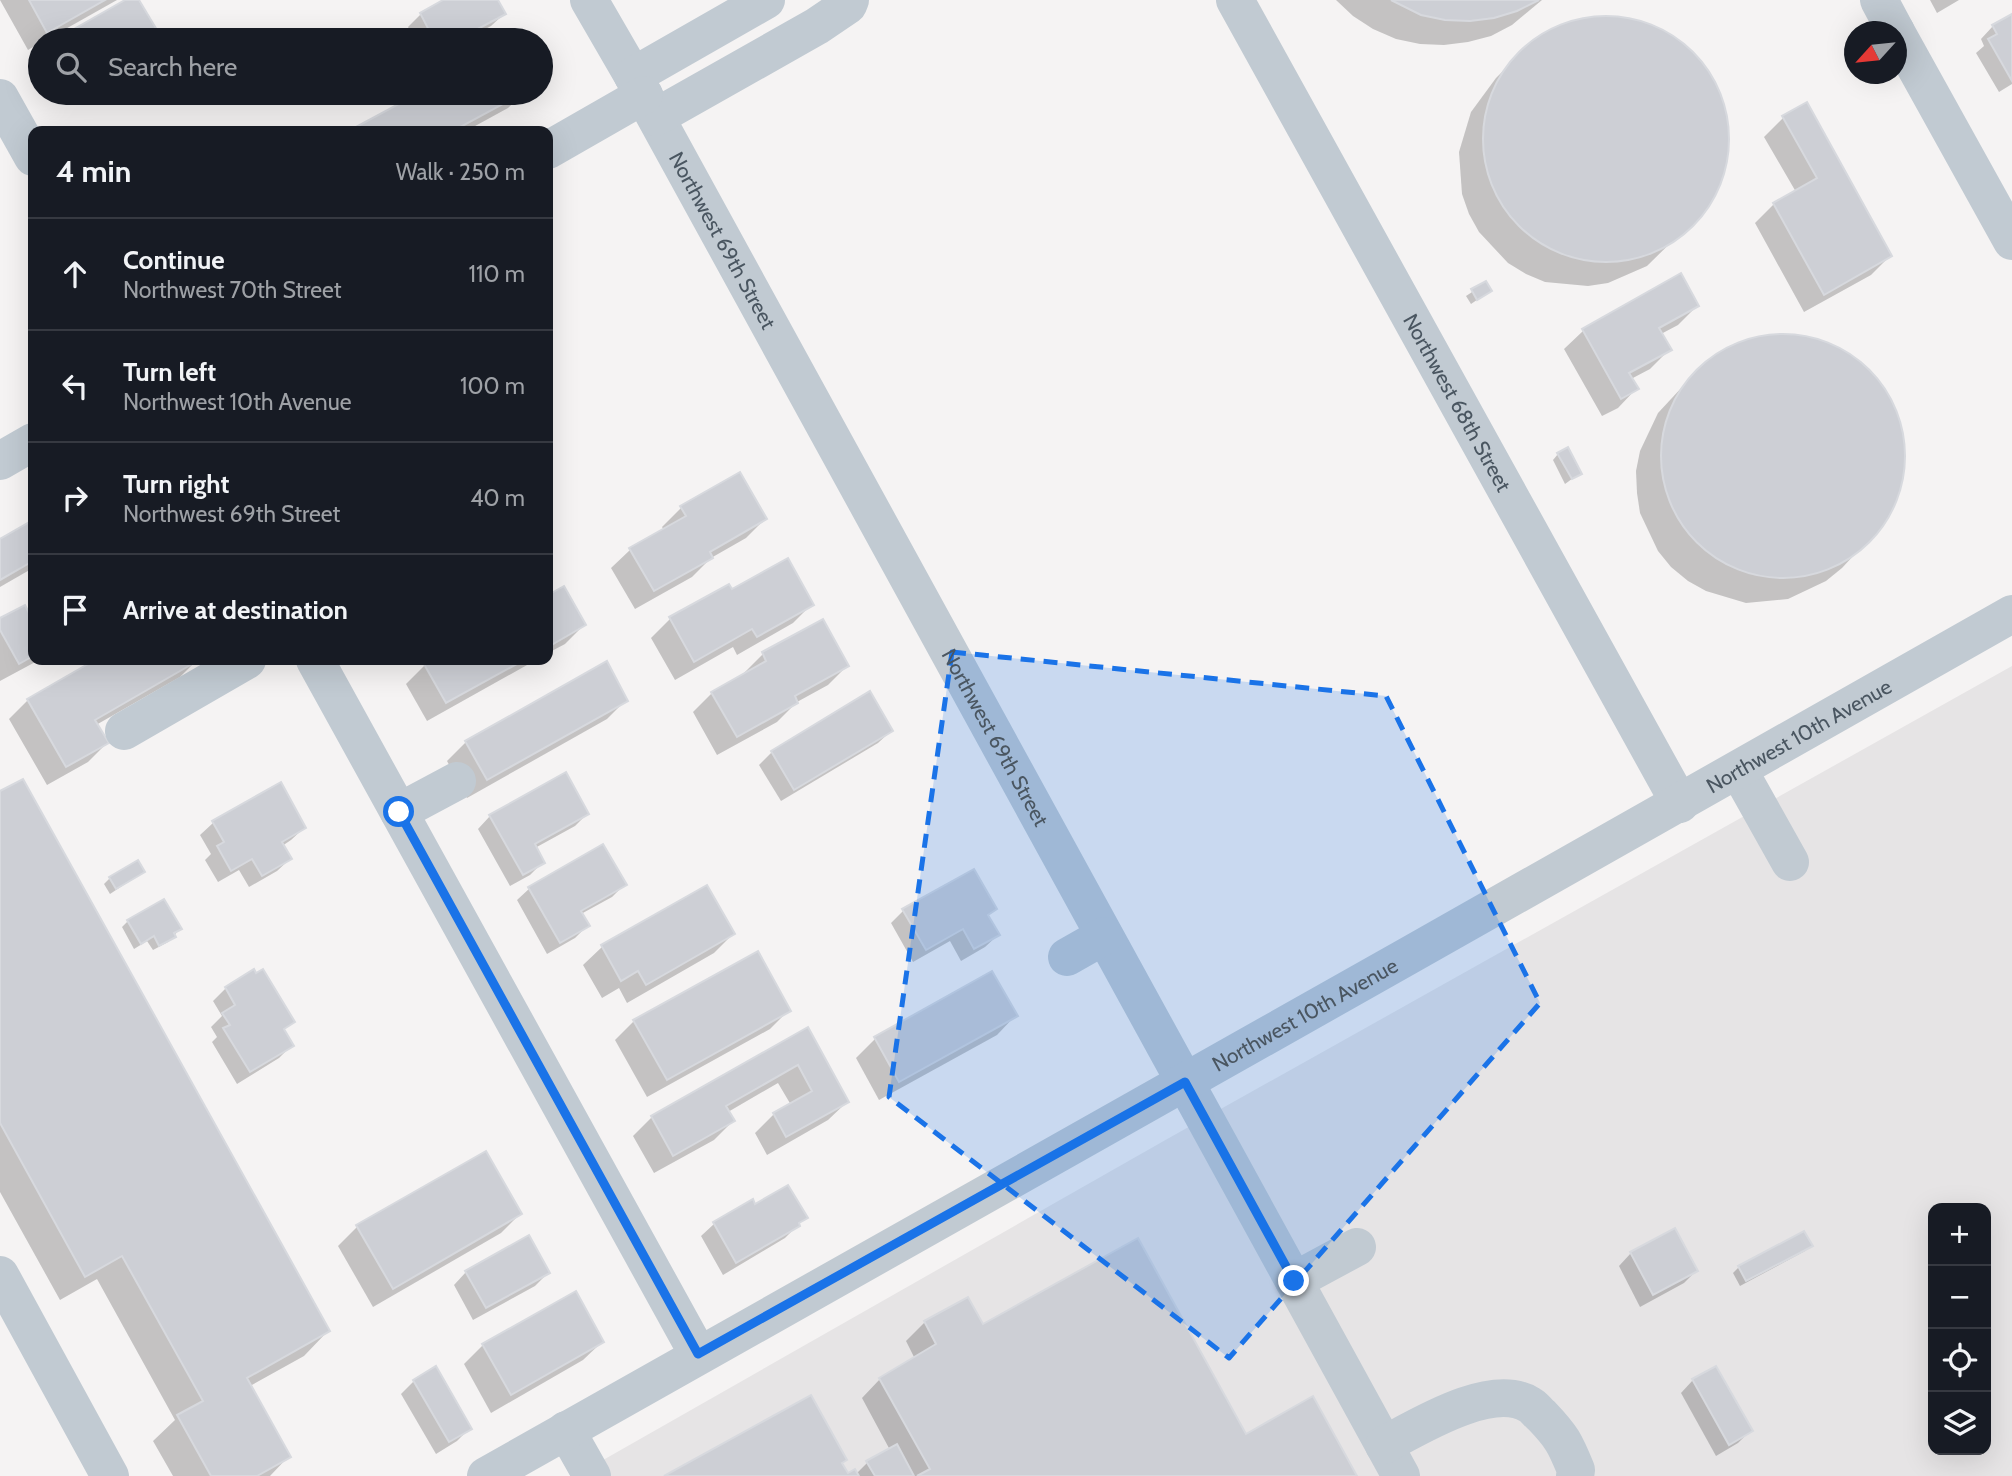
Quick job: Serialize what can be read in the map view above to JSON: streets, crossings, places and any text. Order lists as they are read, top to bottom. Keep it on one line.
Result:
{"streets":{"street":["Northwest 69th Street","Northwest 68th Street","Northwest 10th Avenue"]},"crossings":[["Northwest 69th Street","Northwest 10th Avenue"],["Northwest 68th Street","Northwest 10th Avenue"]],"north":"bottom left","page":{"search":"Search here","heading":["4 min","Walk · 250 m"],"list":[["Continue","Northwest 70th Street","110 m"],["Turn left","Northwest 10th Avenue","100 m"],["Turn right","Northwest 69th Street","40 m"],"Arrive at destination"],"map_buttons":["+","−"]}}
